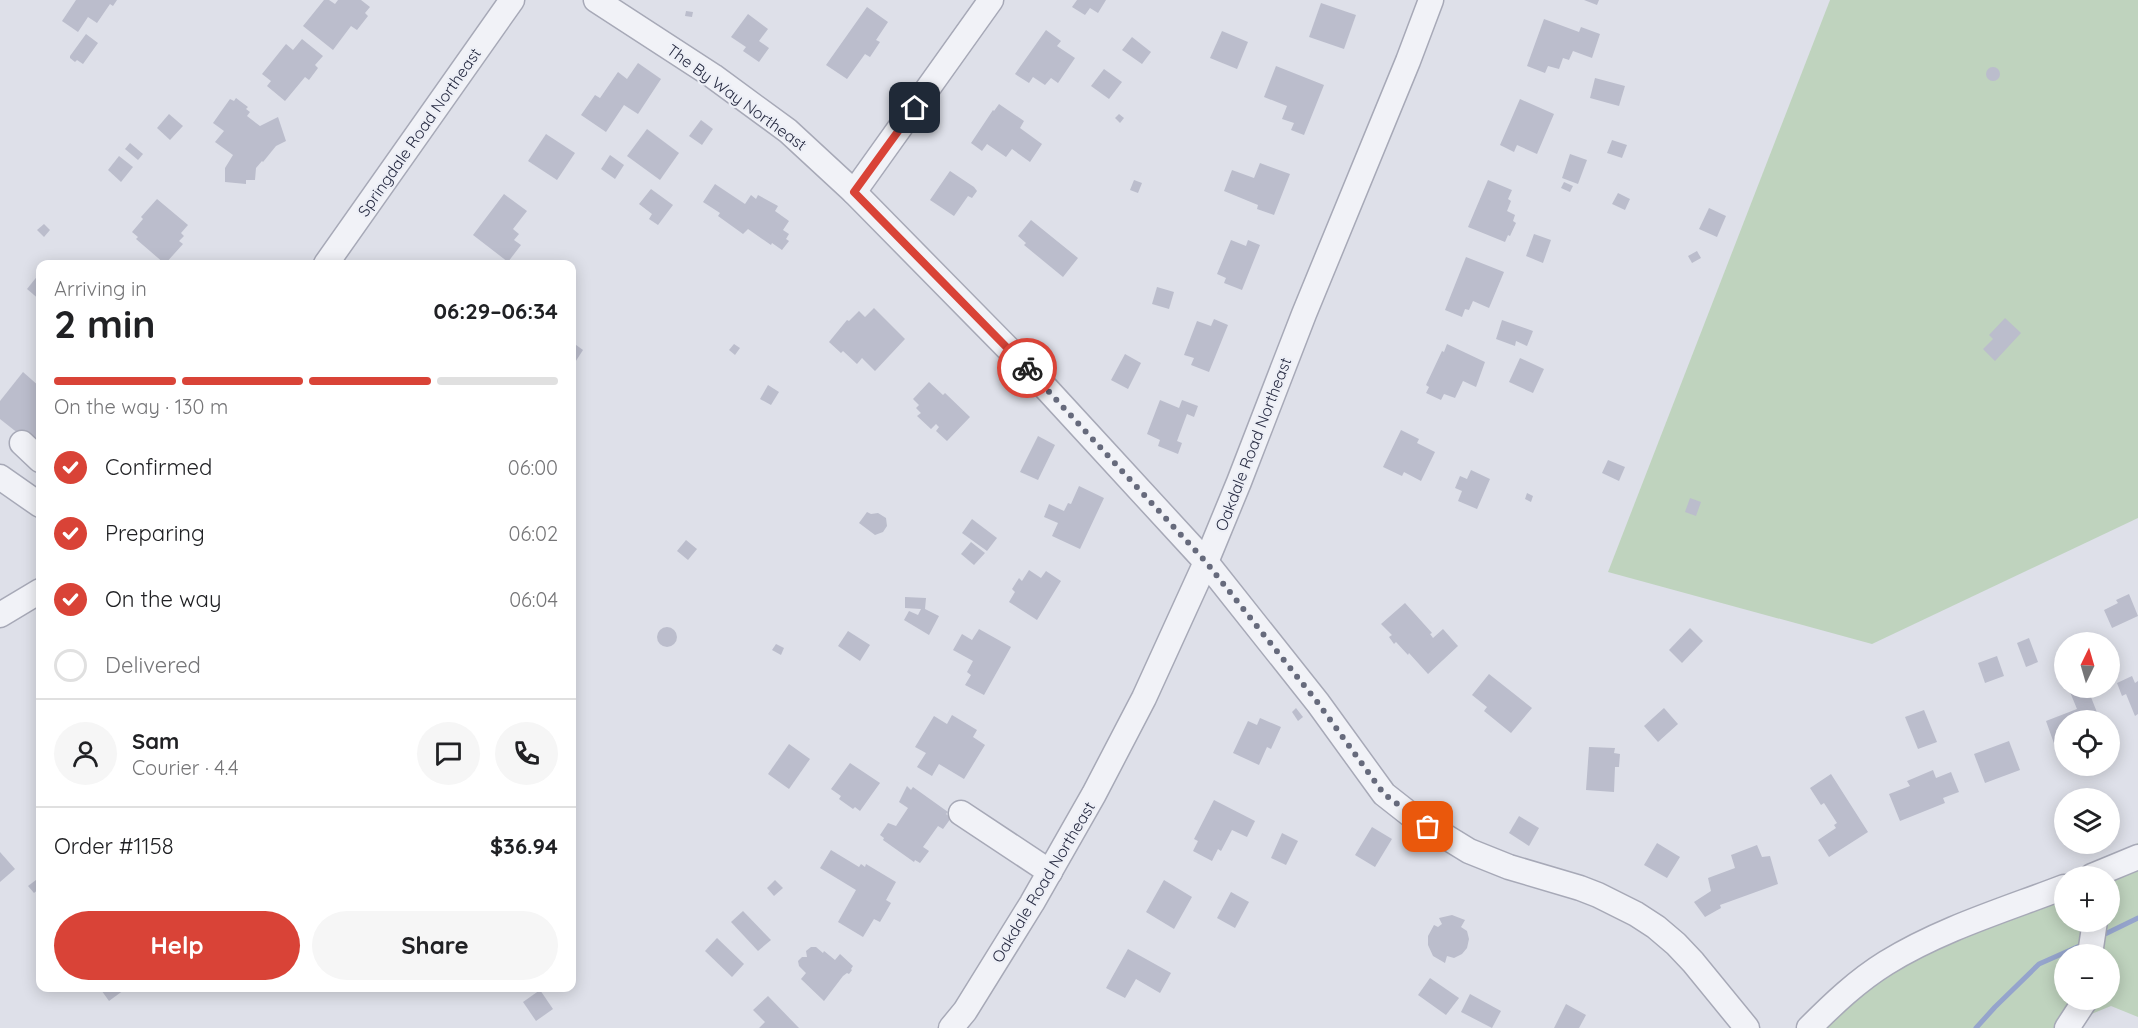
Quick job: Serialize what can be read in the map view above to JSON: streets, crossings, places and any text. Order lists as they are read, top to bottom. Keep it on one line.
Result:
{"streets":{"street":["The By Way Northeast","Springdale Road Northeast","Oakdale Road Northeast"]},"crossings":[["The By Way Northeast","Oakdale Road Northeast"]],"north":"top","page":{"heading":["2 min","Arriving in","06:29–06:34"],"panel":["Sam","Courier · 4.4","Order #1158","$36.94"],"bar":"On the way · 130 m","list":[["Confirmed","06:00"],["Preparing","06:02"],["On the way","06:04"],"Delivered"],"map_buttons":["+","−"],"buttons":["Help","Share"]}}
